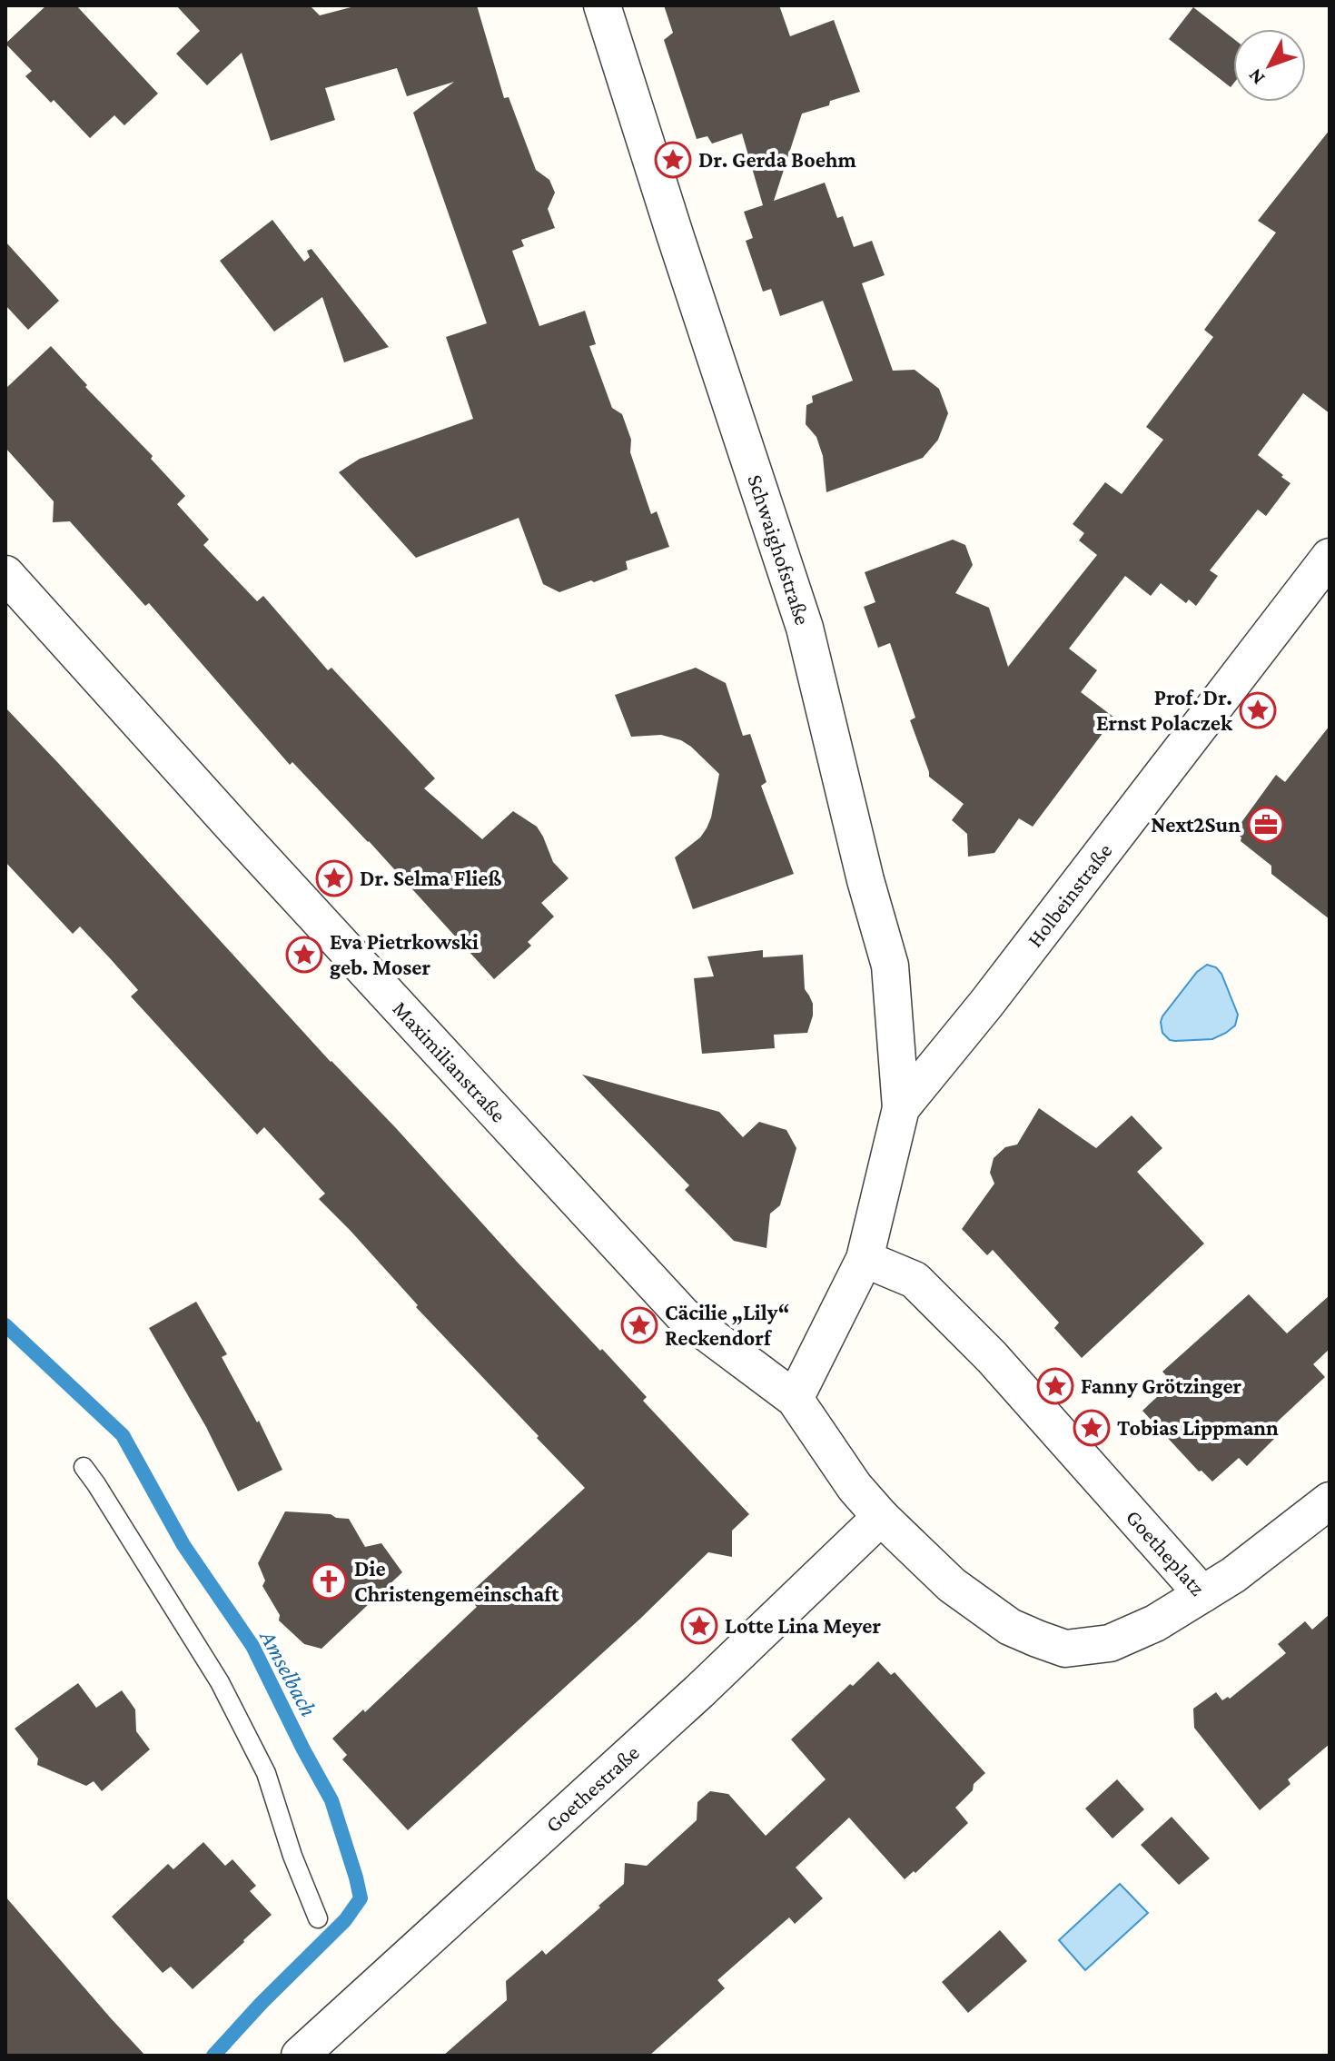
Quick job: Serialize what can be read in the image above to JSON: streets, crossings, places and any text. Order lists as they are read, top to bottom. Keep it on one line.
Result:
{"streets":{"street":["Schwaighofstraße","Holbeinstraße","Maximilianstraße","Goetheplatz","Goethestraße"]},"crossings":[["Schwaighofstraße","Holbeinstraße"],["Holbeinstraße","Goetheplatz"],["Maximilianstraße","Goetheplatz"],["Goetheplatz","Goethestraße"]],"water":["Amselbach"],"places":{"place":["Dr. Gerda Boehm","Prof. Dr. Ernst Polaczek","Dr. Selma Fließ","Eva Pietrkowski geb. Moser","Cäcilie „Lily“ Reckendorf","Fanny Grötzinger","Tobias Lippmann","Lotte Lina Meyer"],"office":["Next2Sun"],"church":["Die Christengemeinschaft"]},"north":"bottom left"}
